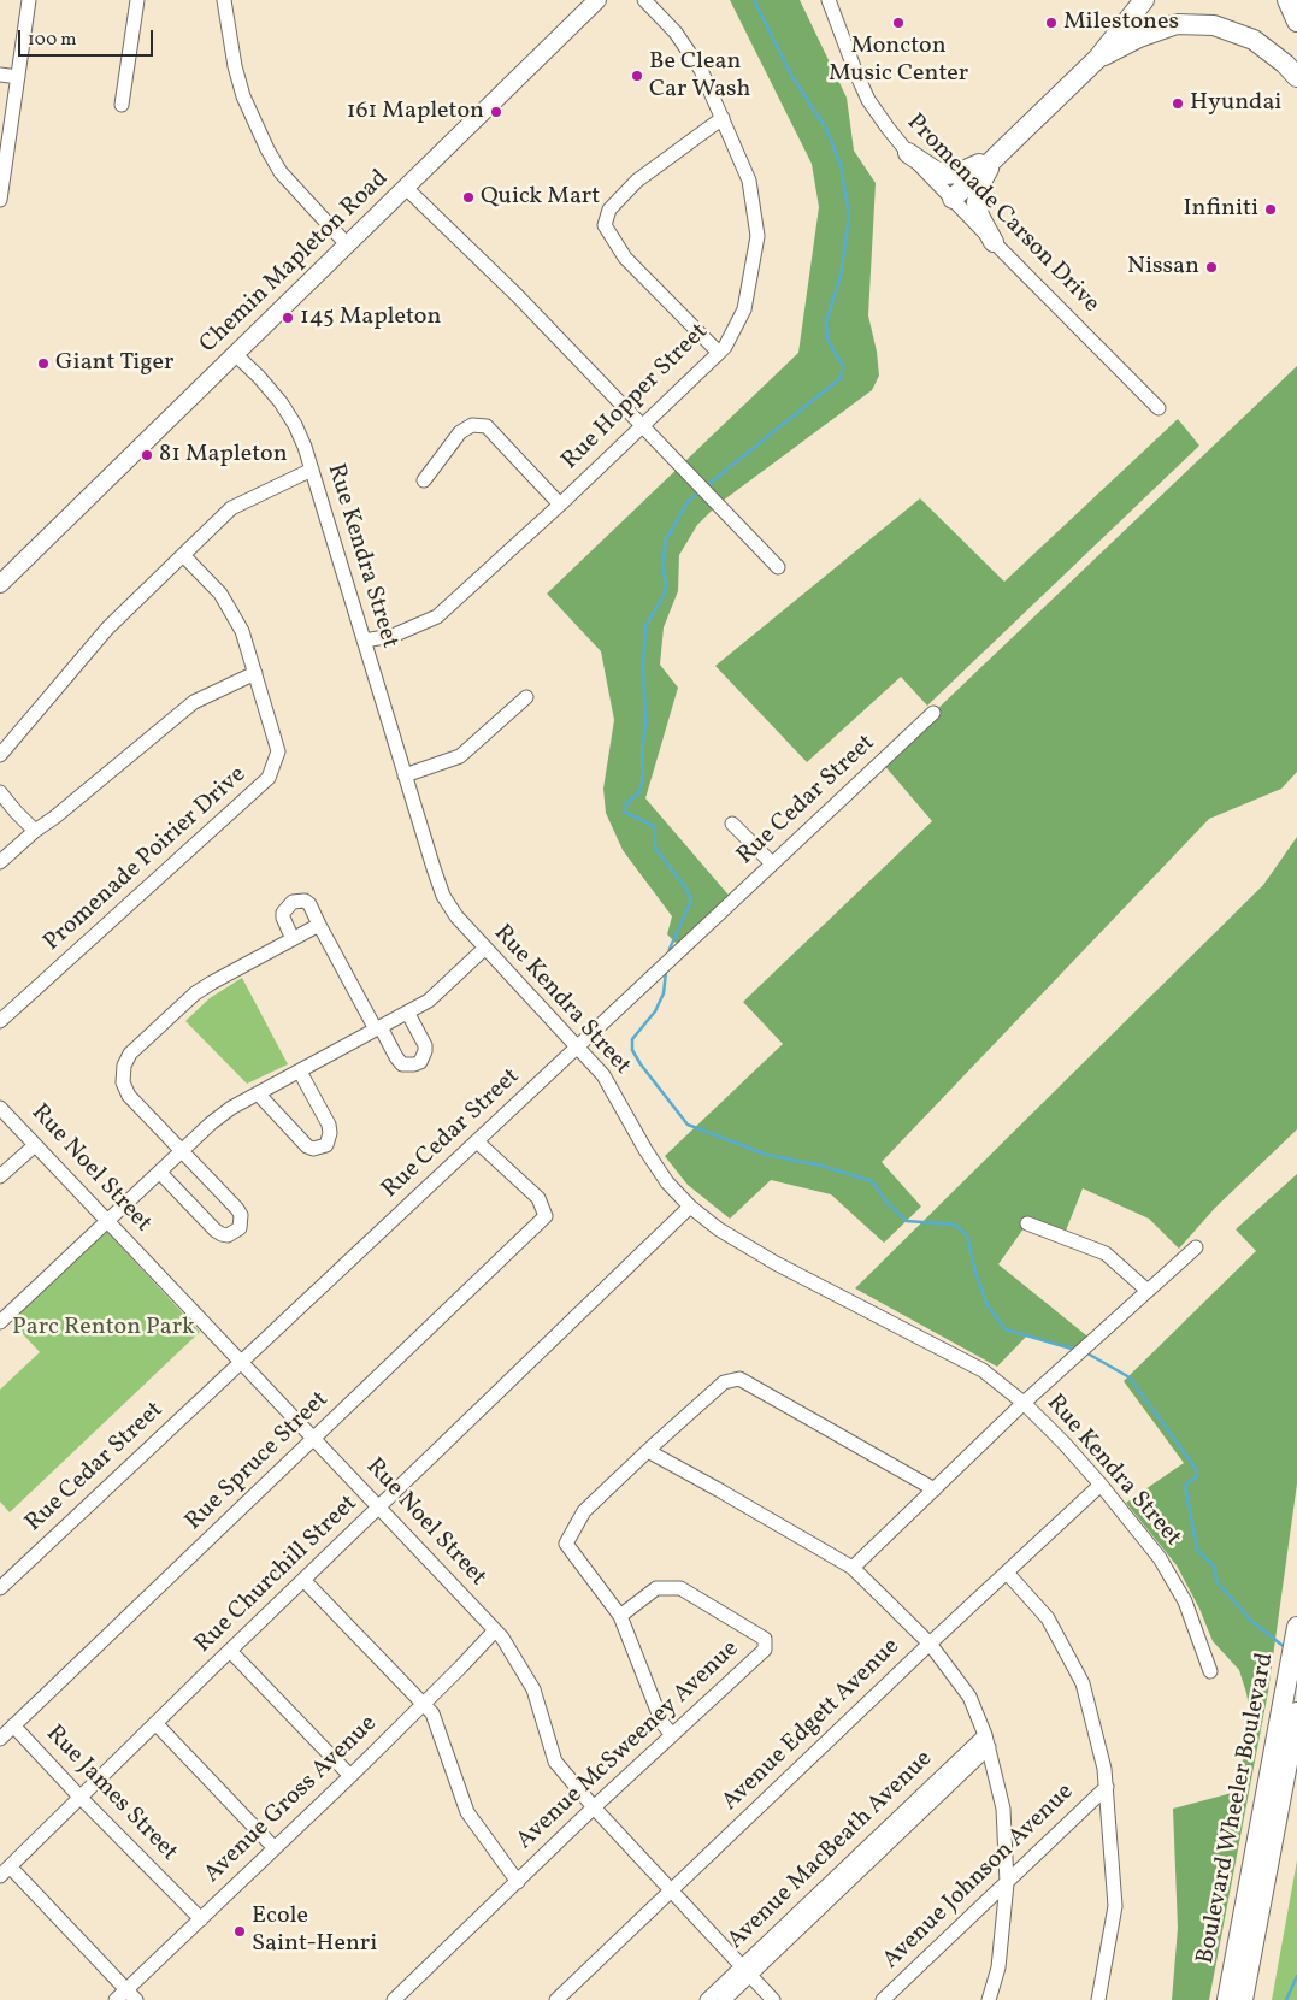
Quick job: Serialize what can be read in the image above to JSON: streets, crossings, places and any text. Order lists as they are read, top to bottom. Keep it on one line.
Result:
{"streets":{"highway":["Boulevard Wheeler Boulevard"],"main road":["Chemin Mapleton Road"],"street":["Promenade Carson Drive","Rue Hopper Street","Rue Kendra Street","Rue Cedar Street","Promenade Poirier Drive","Rue Noel Street","Rue Spruce Street","Rue Churchill Street","Avenue Edgett Avenue","Avenue McSweeney Avenue","Rue James Street","Avenue Gross Avenue","Avenue MacBeath Avenue","Avenue Johnson Avenue"]},"crossings":[["Chemin Mapleton Road","Rue Kendra Street"],["Rue Hopper Street","Rue Kendra Street"],["Rue Kendra Street","Rue Cedar Street"],["Rue Kendra Street","Rue Churchill Street"],["Rue Kendra Street","Avenue Edgett Avenue"],["Rue Cedar Street","Rue Noel Street"],["Rue Cedar Street","Rue Spruce Street"],["Rue Noel Street","Rue Spruce Street"],["Rue Noel Street","Rue Churchill Street"],["Rue Noel Street","Avenue Edgett Avenue"],["Rue Noel Street","Avenue McSweeney Avenue"],["Rue Noel Street","Avenue Gross Avenue"],["Rue Noel Street","Avenue MacBeath Avenue"],["Rue Spruce Street","Rue James Street"],["Rue Churchill Street","Rue James Street"],["Rue James Street","Avenue Gross Avenue"]],"parks":["Parc Renton Park"],"places":["Moncton Music Center","Milestones","Be Clean Car Wash","Hyundai","161 Mapleton","Quick Mart","Infiniti","Nissan","145 Mapleton","Giant Tiger","81 Mapleton","Ecole Saint-Henri"],"scale_bar":"100 m"}
